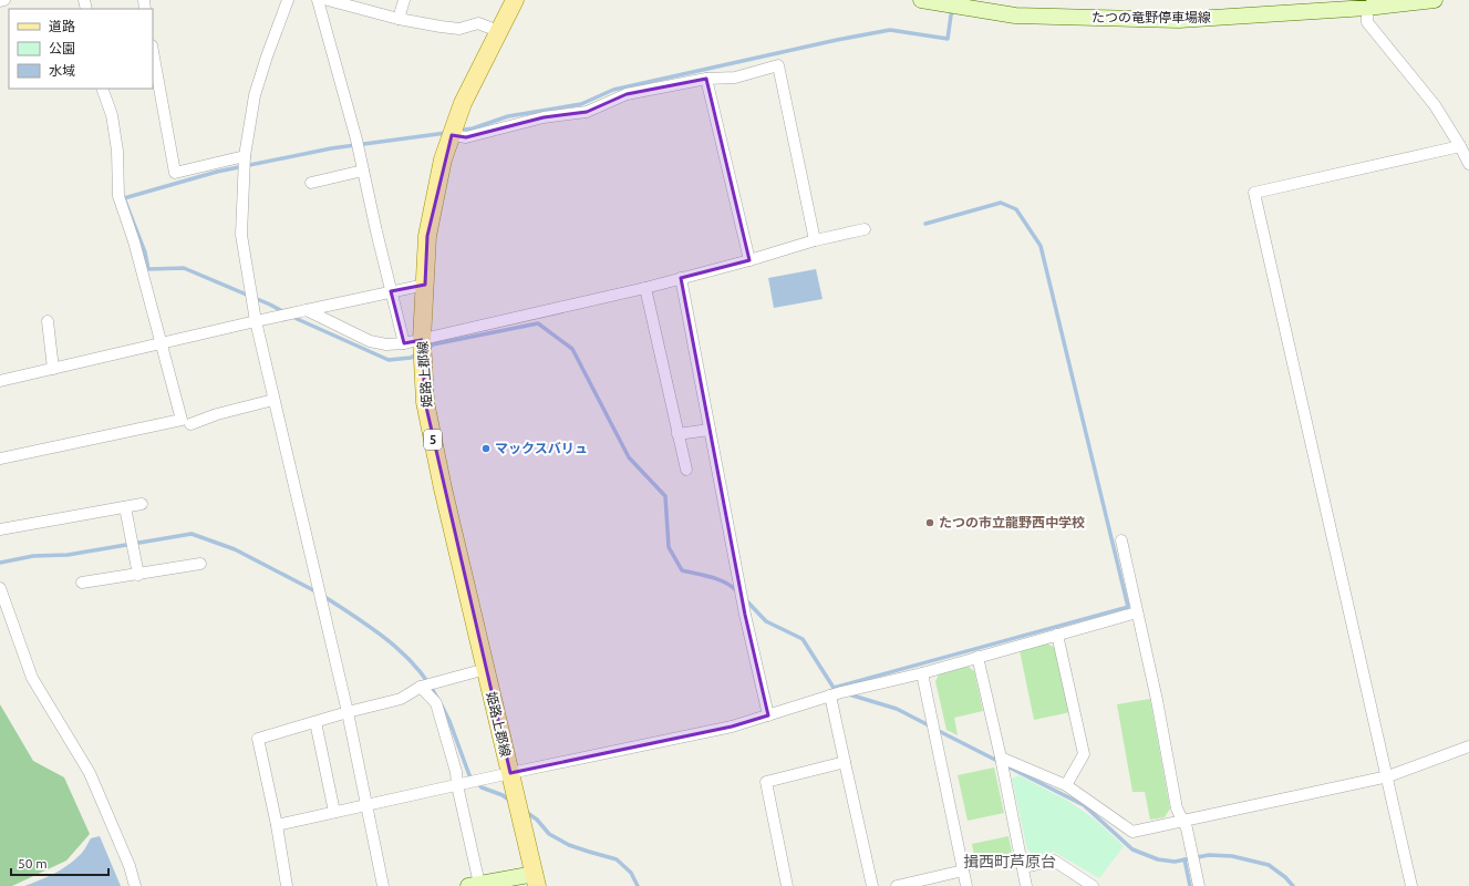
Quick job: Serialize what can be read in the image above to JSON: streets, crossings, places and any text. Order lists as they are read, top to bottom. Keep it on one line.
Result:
{"streets":{"main road":["たつの竜野停車場線","姫路上郡線","5"]},"districts":["揖西町芦原台"],"places":["マックスバリュ","たつの市立龍野西中学校"],"legend":["道路","公園","水域"],"scale_bar":"50 m"}
